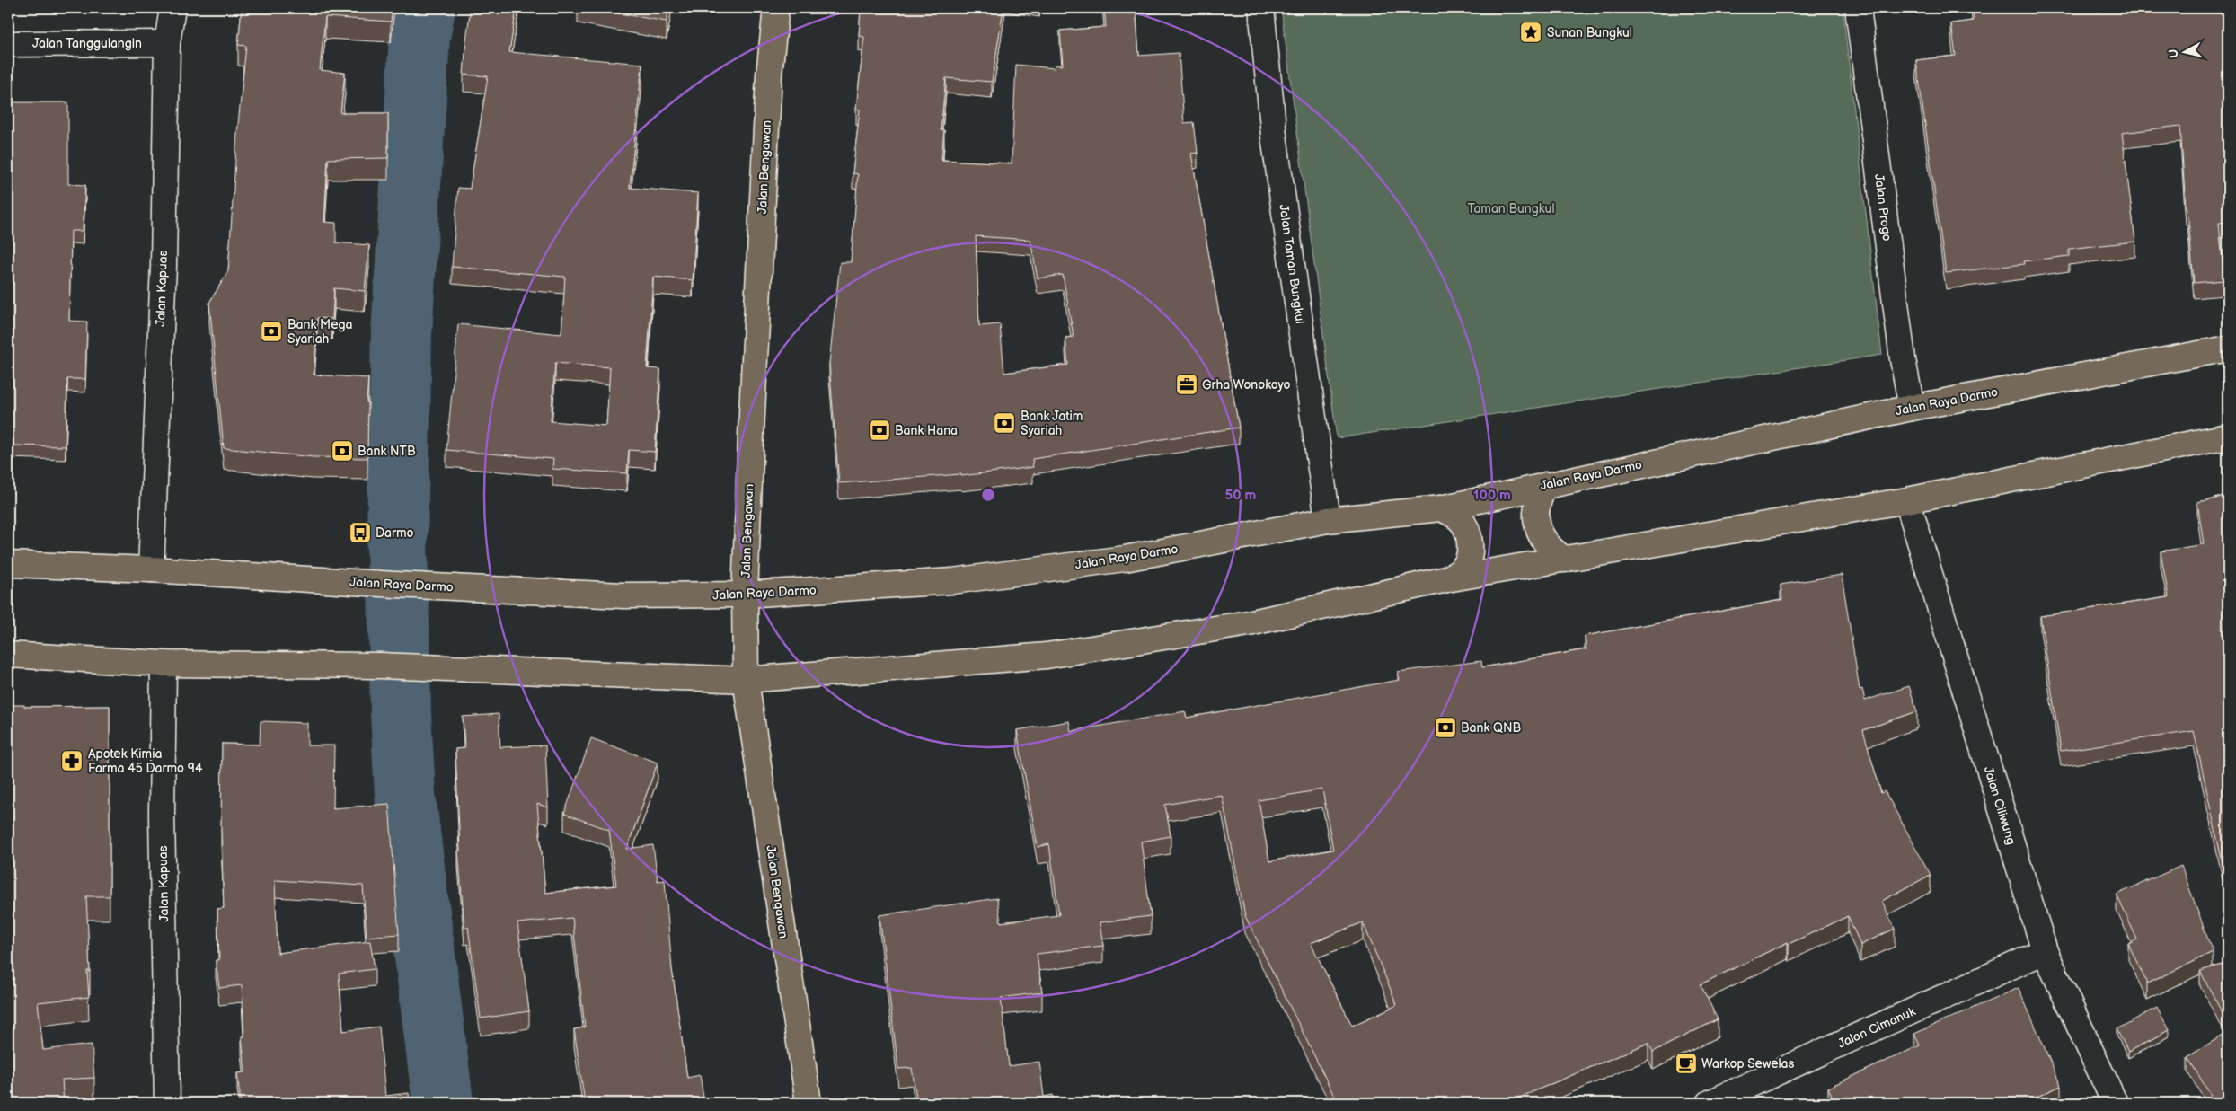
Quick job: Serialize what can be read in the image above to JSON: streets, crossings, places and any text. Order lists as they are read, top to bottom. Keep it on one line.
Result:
{"streets":{"main road":["Jalan Bengawan","Jalan Raya Darmo"],"street":["Jalan Tanggulangin","Jalan Progo","Jalan Taman Bungkul","Jalan Kapuas","Jalan Ciliwung","Jalan Cimanuk"]},"crossings":[["Jalan Tanggulangin","Jalan Kapuas"],["Jalan Bengawan","Jalan Raya Darmo"],["Jalan Progo","Jalan Raya Darmo"],["Jalan Taman Bungkul","Jalan Raya Darmo"],["Jalan Kapuas","Jalan Raya Darmo"],["Jalan Ciliwung","Jalan Cimanuk"]],"parks":["Taman Bungkul"],"places":{"place":["Sunan Bungkul"],"bank":["Bank Mega Syariah","Bank Jatim Syariah","Bank Hana","Bank NTB","Bank QNB"],"office":["Grha Wonokoyo"],"bus stop":["Darmo"],"pharmacy":["Apotek Kimia Farma 45 Darmo 94"],"cafe":["Warkop Sewelas"]},"north":"left","rings":["50 m","100 m"]}
